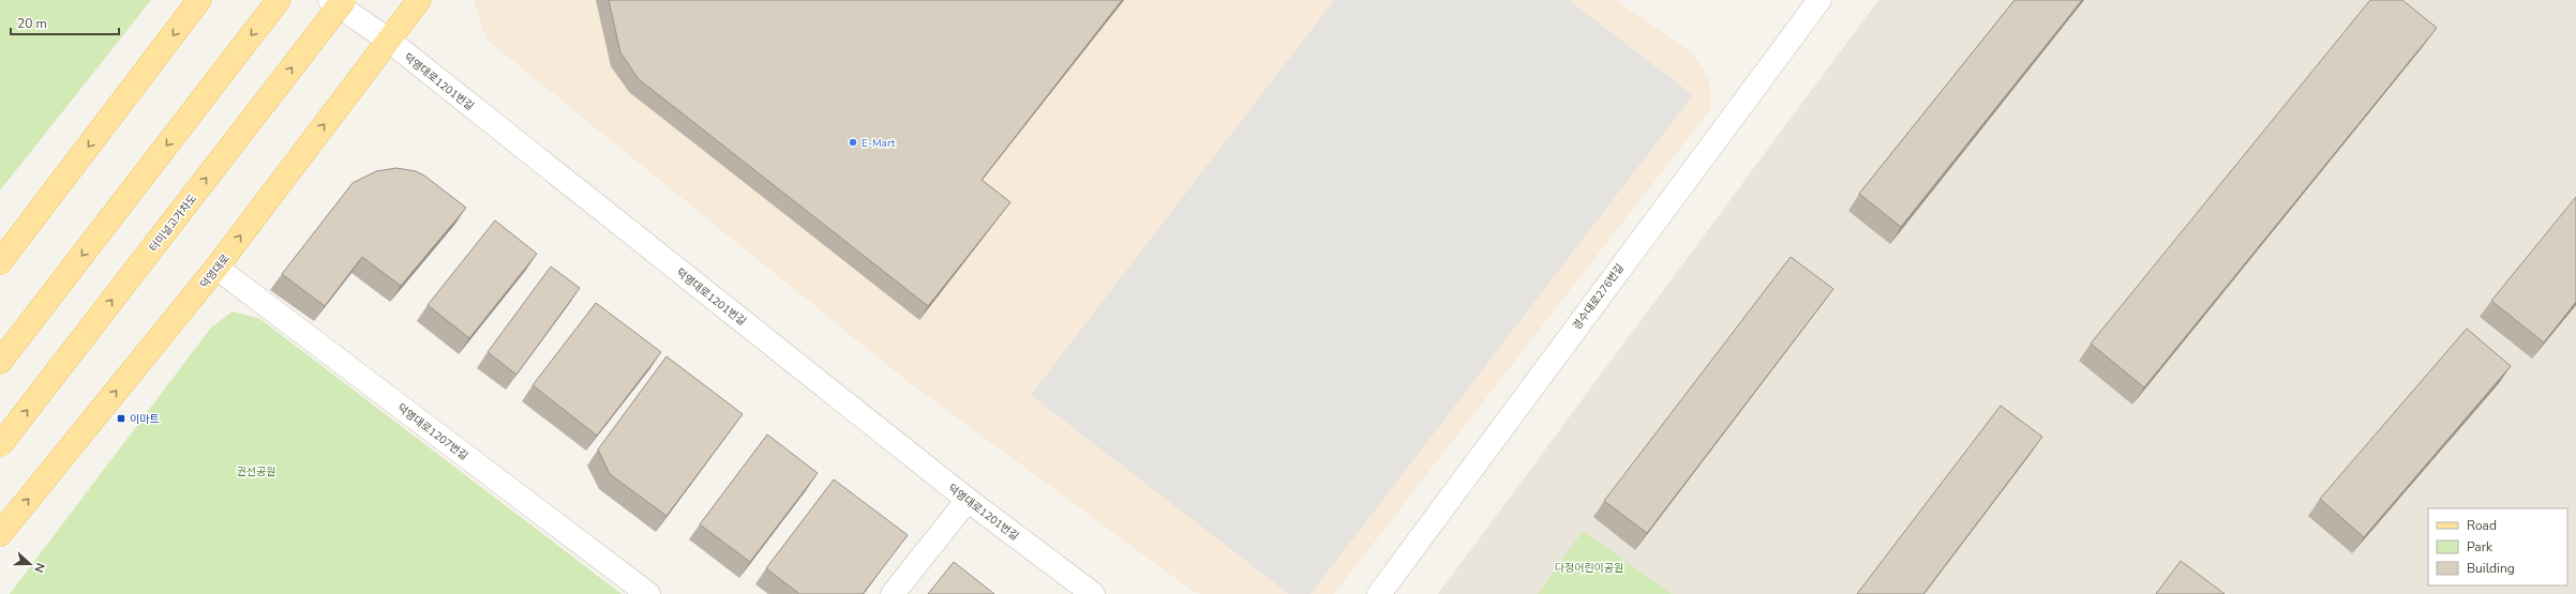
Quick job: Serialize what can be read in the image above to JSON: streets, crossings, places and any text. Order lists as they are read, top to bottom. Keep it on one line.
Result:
{"streets":{"main road":["터미널고가차도","덕영대로"],"street":["덕영대로1201번길","경수대로276번길","덕영대로1207번길"]},"crossings":[["덕영대로1201번길","덕영대로"],["덕영대로","덕영대로1207번길"]],"parks":["권선공원","다정어린이공원"],"places":{"other":["E-Mart"],"transit":["이마트"]},"legend":["Road","Park","Building"],"scale_bar":"20 m","north":"right"}
